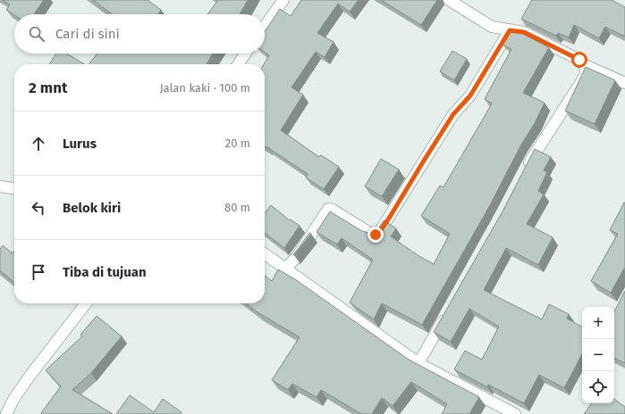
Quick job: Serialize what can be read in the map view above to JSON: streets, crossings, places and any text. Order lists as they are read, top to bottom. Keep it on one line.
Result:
{"page":{"search":"Cari di sini","heading":["2 mnt","Jalan kaki · 100 m"],"list":[["Lurus","20 m"],["Belok kiri","80 m"],"Tiba di tujuan"],"map_buttons":["+","−"]}}
